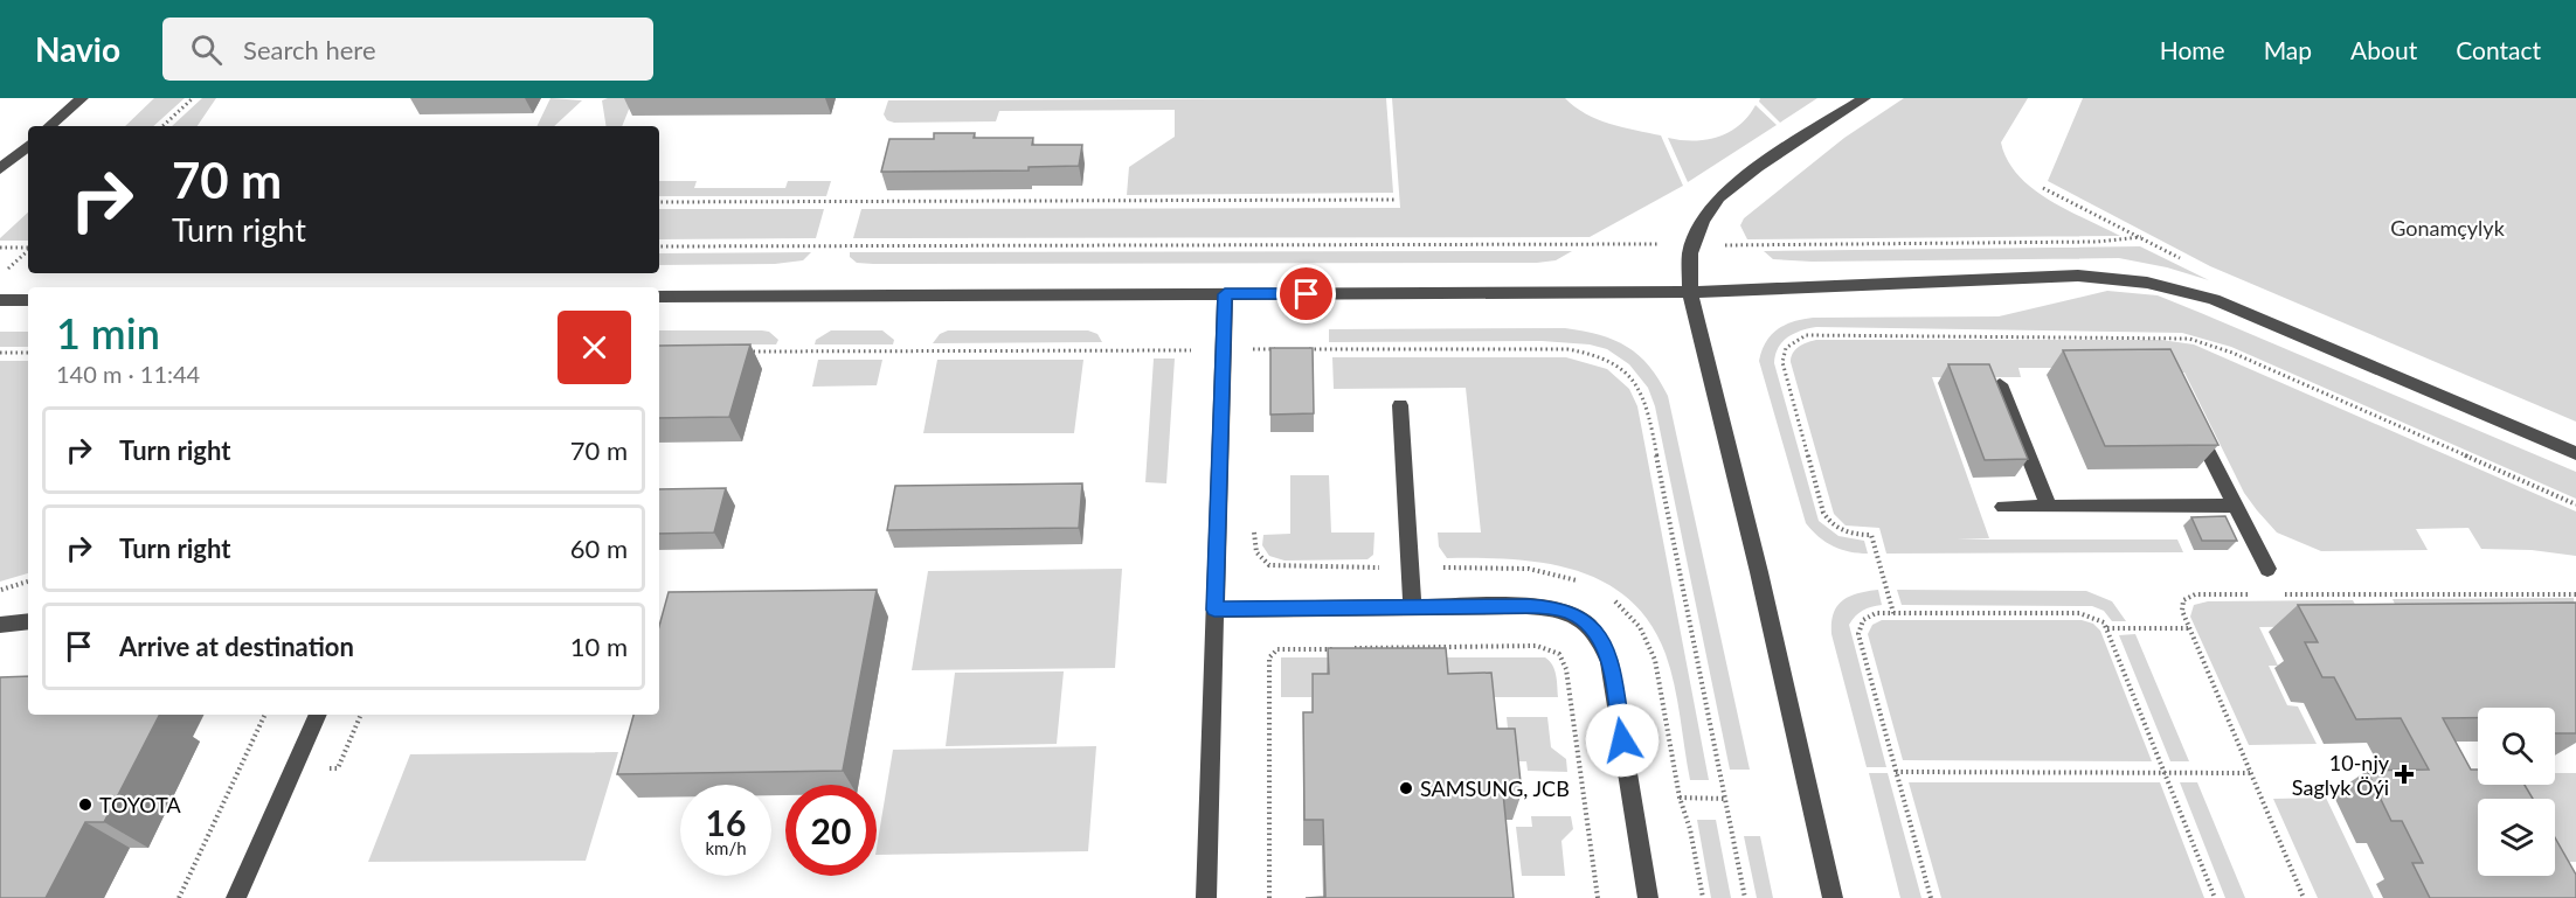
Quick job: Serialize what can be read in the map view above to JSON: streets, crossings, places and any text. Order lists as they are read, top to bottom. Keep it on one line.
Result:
{"parks":["Gonamçylyk"],"places":{"health":["10-njy Saglyk Öýi"],"other":["SAMSUNG, JCB","TOYOTA"]},"page":{"header":"Navio","search":"Search here","nav":["Home","Map","About","Contact"],"turn":["70 m","Turn right"],"heading":["1 min","140 m · 11:44"],"list":[{"name":"Turn right","value":"70 m"},{"name":"Turn right","value":"60 m"},{"name":"Arrive at destination","value":"10 m"}],"speed":"16 km/h","limit":"20"}}
